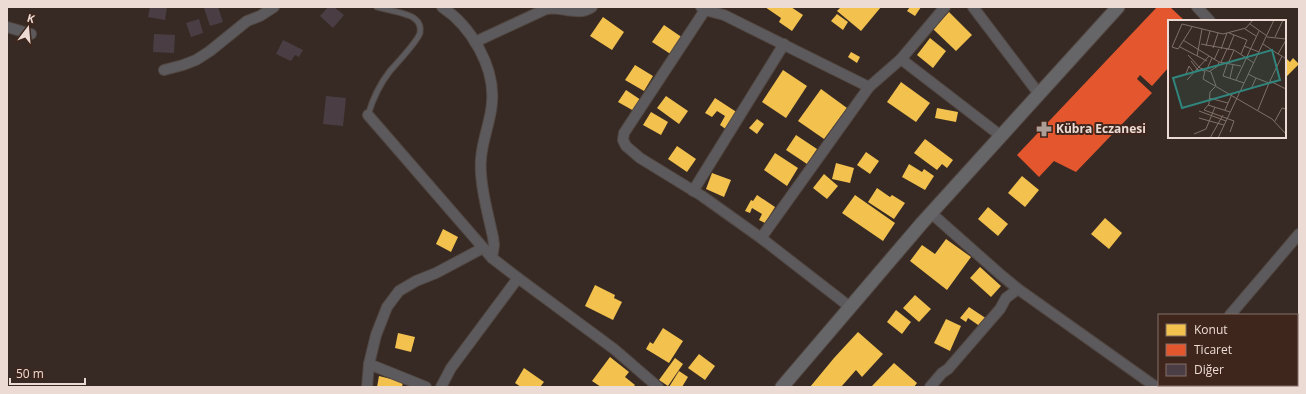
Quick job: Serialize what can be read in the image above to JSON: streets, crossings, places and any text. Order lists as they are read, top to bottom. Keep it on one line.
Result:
{"places":{"pharmacy":["Kübra Eczanesi"]},"legend":["Konut","Ticaret","Diğer"],"scale_bar":"50 m","north":"top"}
